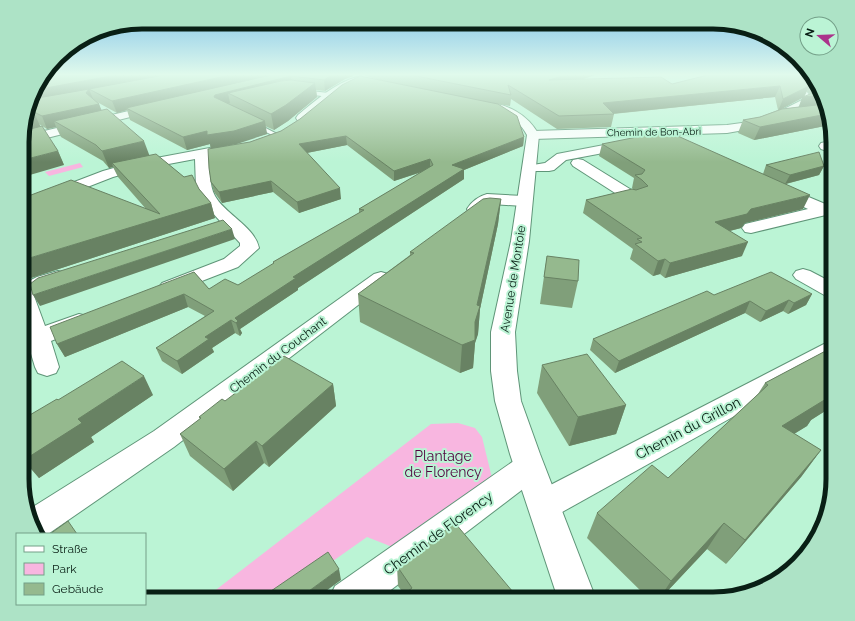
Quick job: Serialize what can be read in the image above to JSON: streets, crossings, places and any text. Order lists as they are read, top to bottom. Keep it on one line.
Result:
{"streets":{"street":["Chemin de Bon-Abri","Avenue de Montoie","Chemin du Couchant","Chemin du Grillon","Chemin de Florency"]},"crossings":[["Chemin de Bon-Abri","Avenue de Montoie"],["Avenue de Montoie","Chemin du Grillon"],["Avenue de Montoie","Chemin de Florency"]],"parks":["Plantage de Florency"],"legend":["Straße","Park","Gebäude"],"north":"left"}
